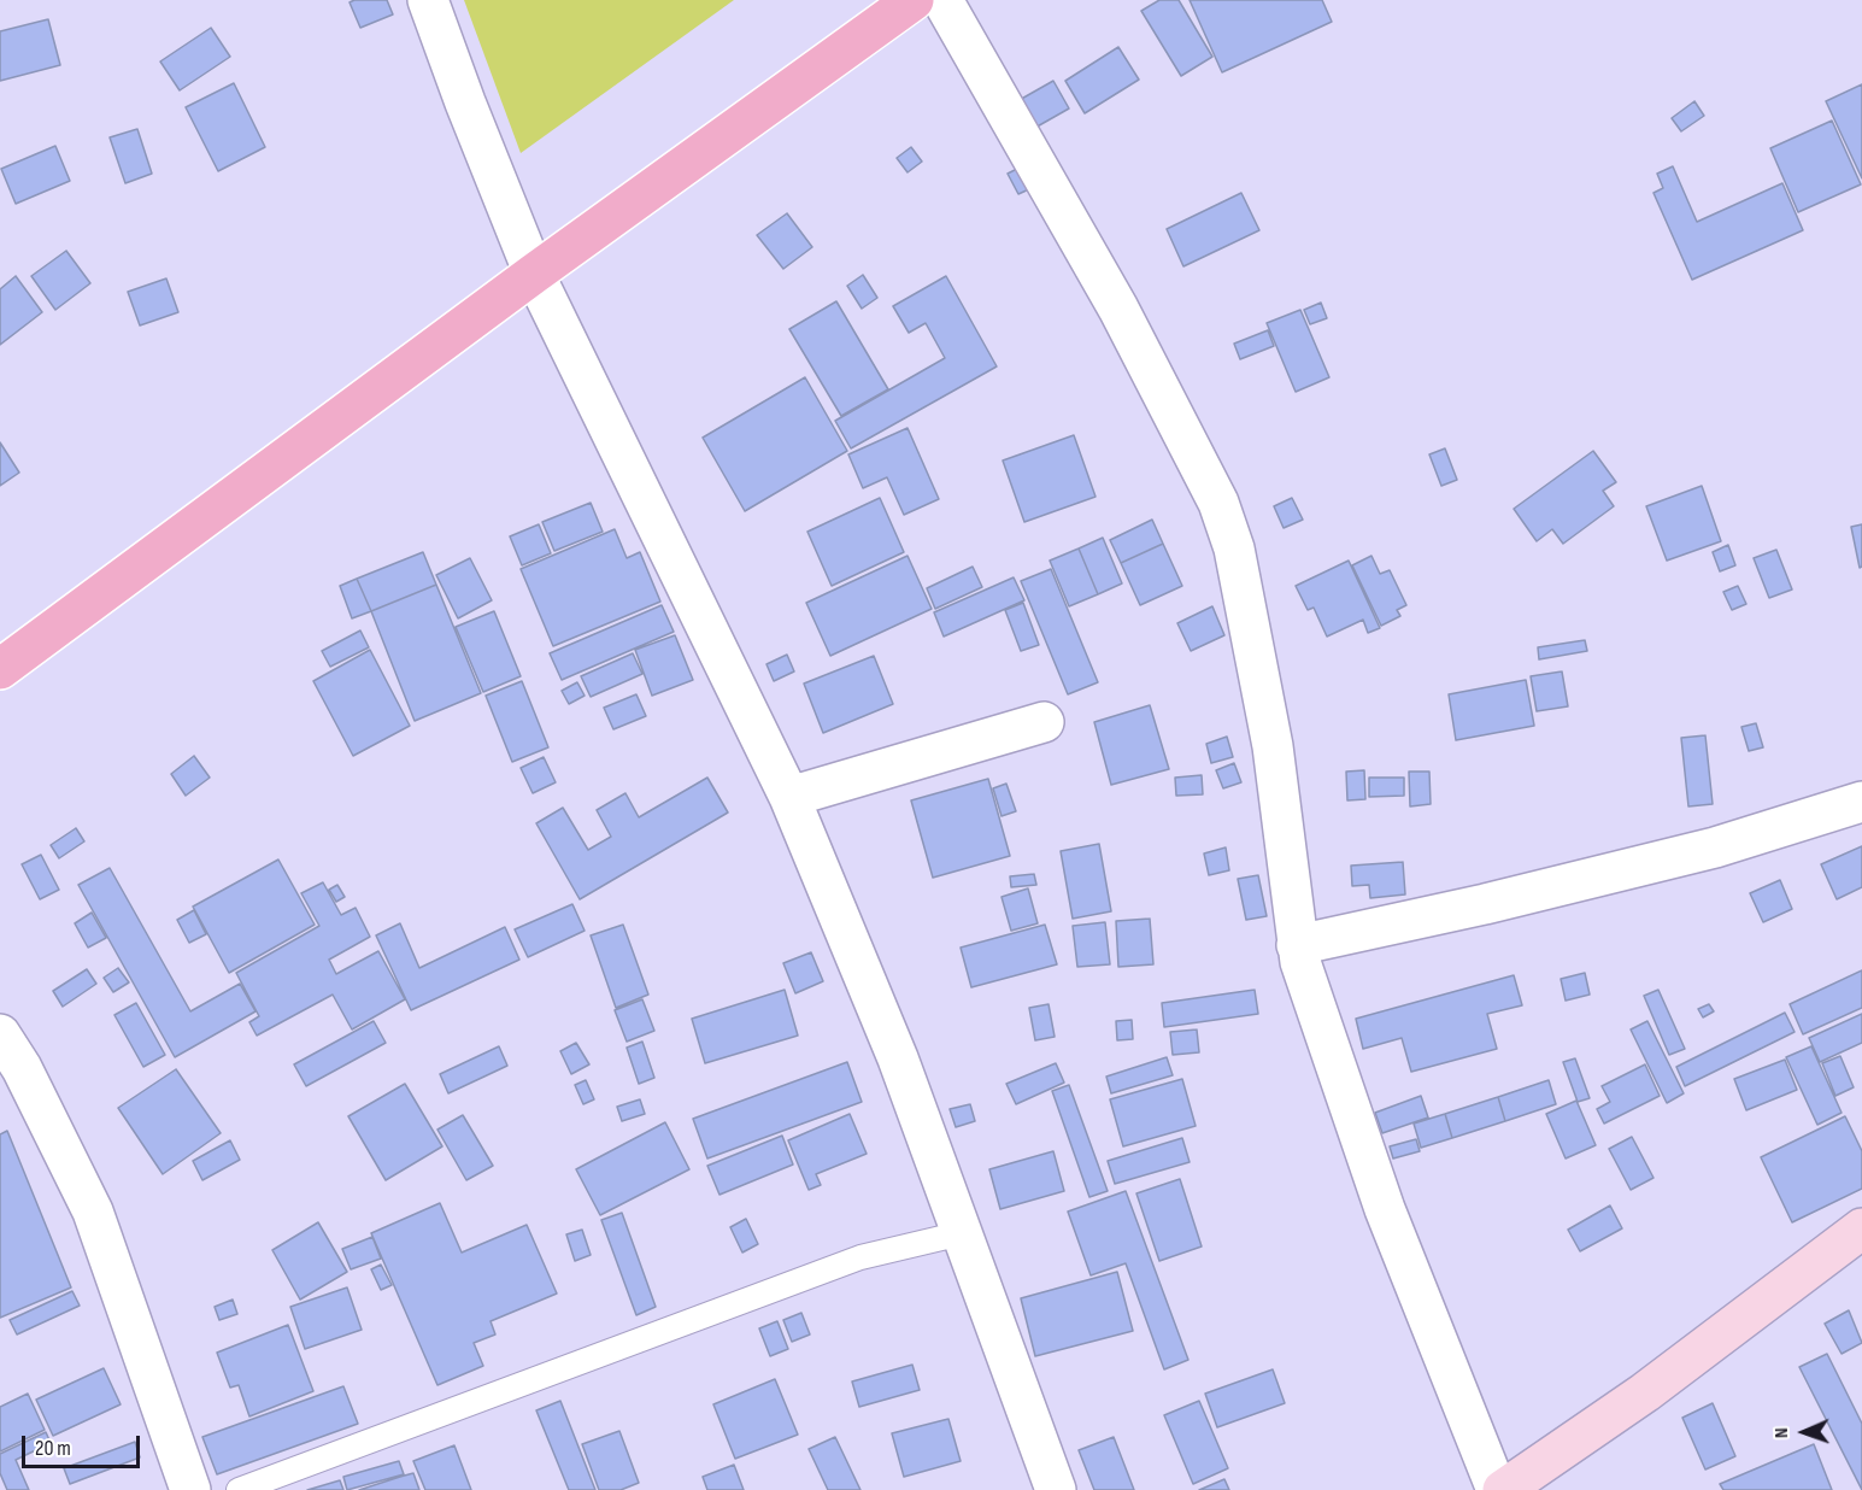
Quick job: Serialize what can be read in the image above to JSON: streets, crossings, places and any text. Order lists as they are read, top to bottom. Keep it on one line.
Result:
{"scale_bar":"20 m","north":"left"}
